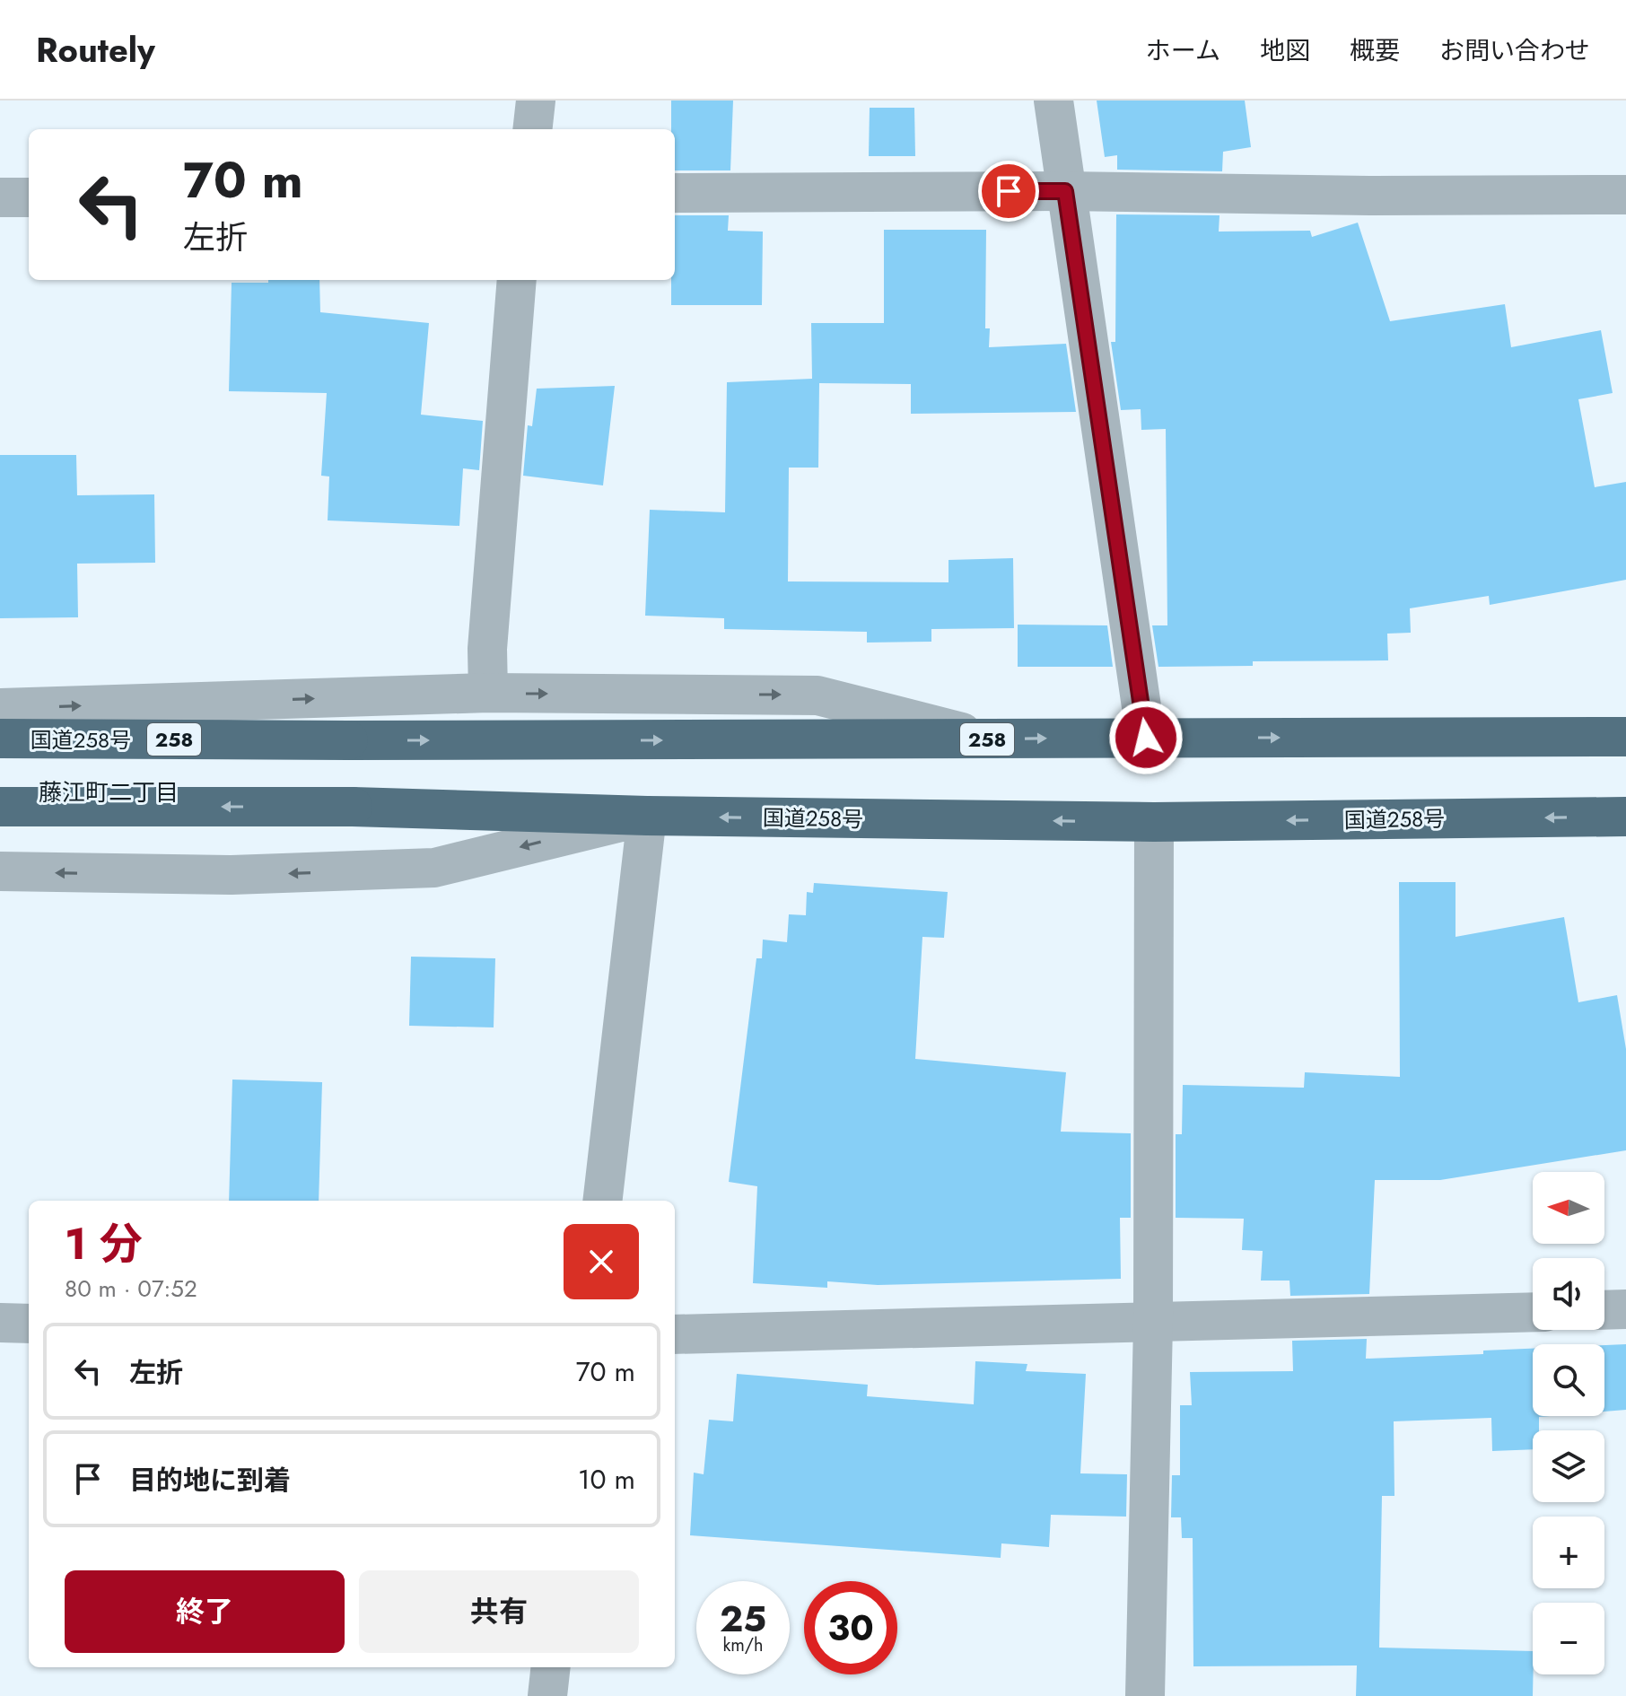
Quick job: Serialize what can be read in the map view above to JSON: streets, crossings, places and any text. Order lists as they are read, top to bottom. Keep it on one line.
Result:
{"streets":{"highway":["国道258号","258"]},"districts":["藤江町二丁目"],"north":"left","page":{"header":"Routely","nav":["ホーム","地図","概要","お問い合わせ"],"turn":["70 m","左折"],"map_buttons":["+","−"],"heading":["1 分","80 m · 07:52"],"list":[{"name":"左折","value":"70 m"},{"name":"目的地に到着","value":"10 m"}],"buttons":["終了","共有"],"speed":"25 km/h","limit":"30"}}
